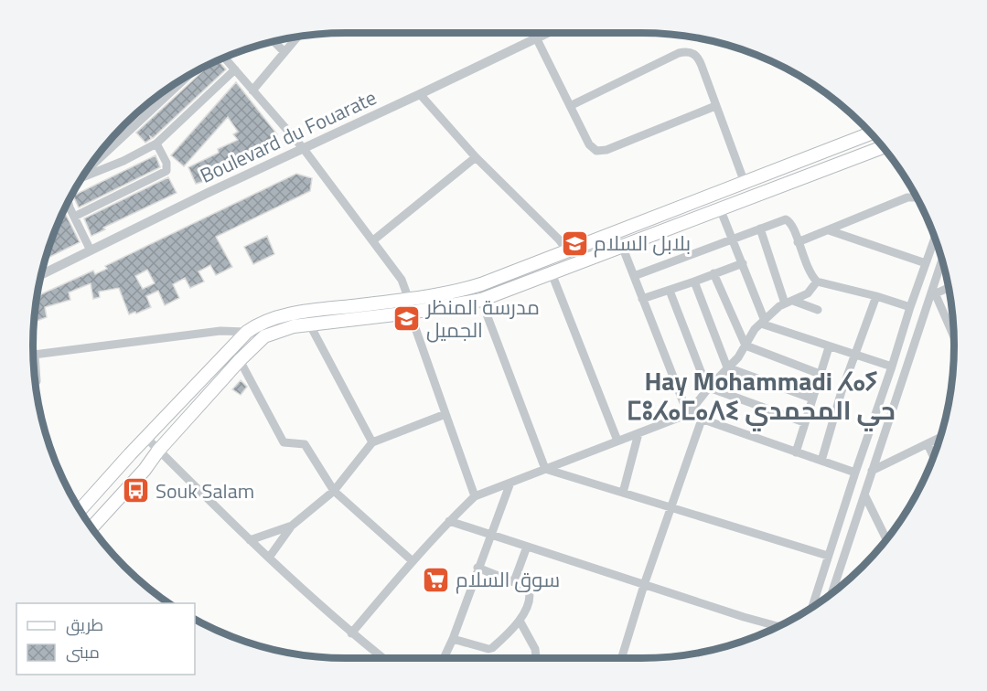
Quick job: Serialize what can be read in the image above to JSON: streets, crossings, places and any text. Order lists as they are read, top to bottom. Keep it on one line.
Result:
{"streets":{"street":["Boulevard du Fouarate"]},"districts":["Hay Mohammadi ⵃⴰⵢ ⵎⵓⵃⴰⵎⴰⴷⵉ حي المحمدي"],"places":{"school or university":["بلابل السلام","مدرسة المنظر الجميل"],"bus stop":["Souk Salam"],"supermarket":["سوق السلام"]},"legend":["طريق","مبنى"]}
